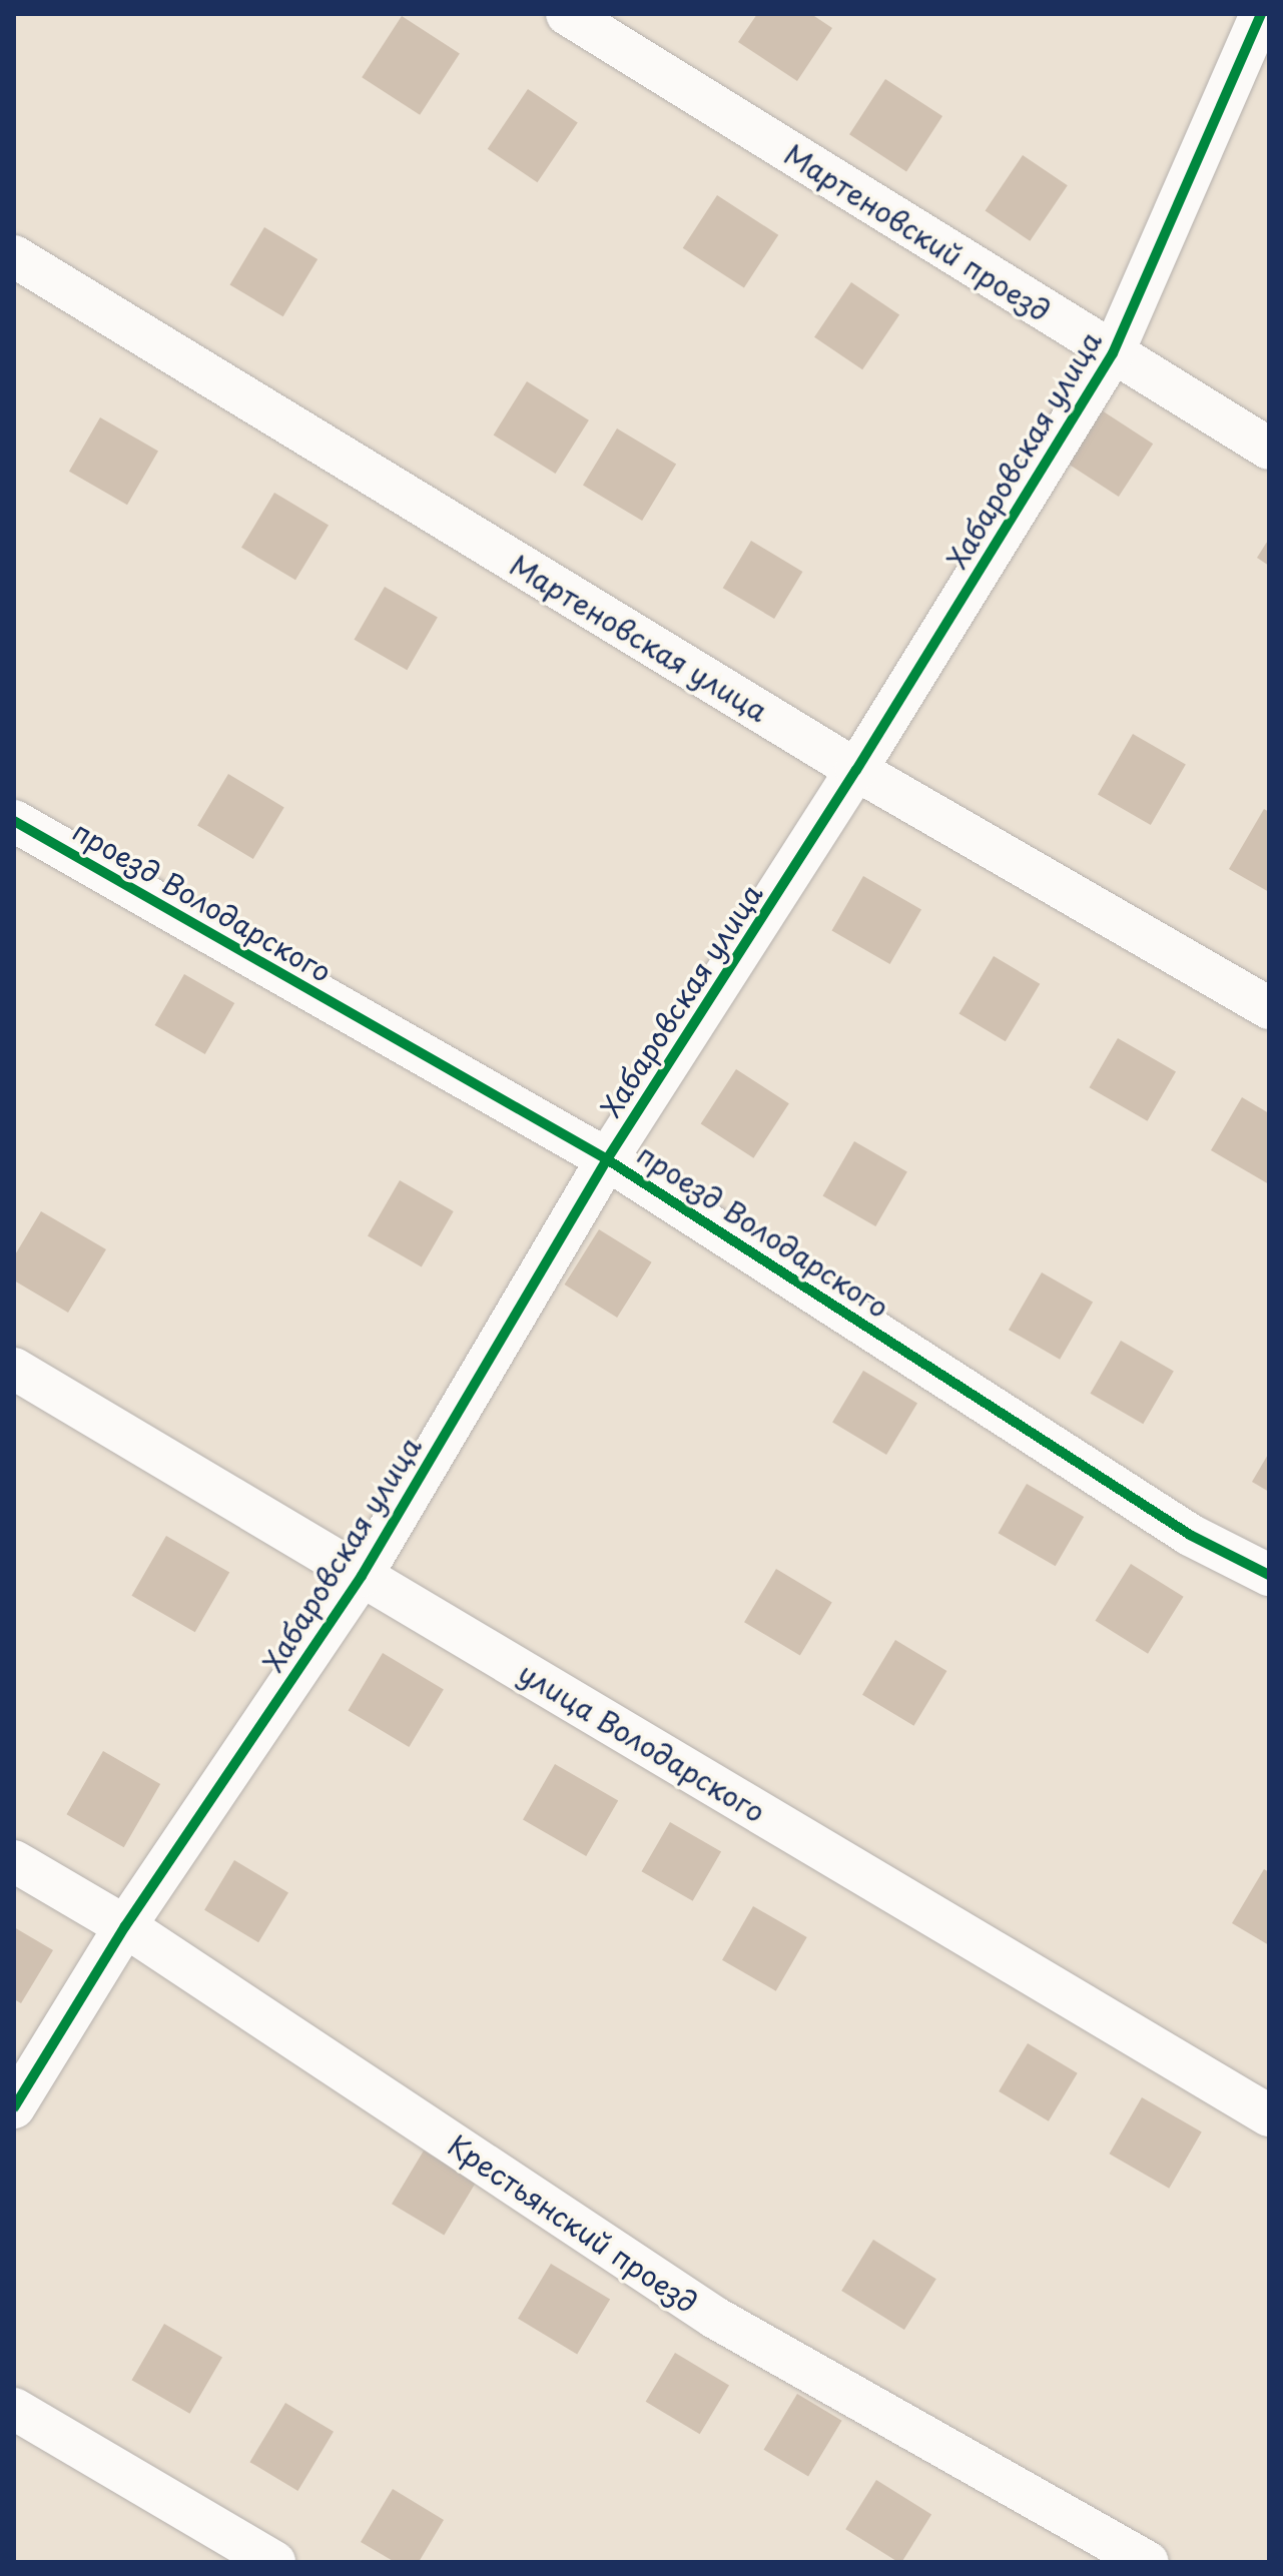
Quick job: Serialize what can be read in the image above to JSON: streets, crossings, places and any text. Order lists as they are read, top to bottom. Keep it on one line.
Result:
{"streets":{"street":["Мартеновский проезд","Хабаровская улица","Мартеновская улица","проезд Володарского","улица Володарского","Крестьянский проезд"]},"crossings":[["Мартеновский проезд","Хабаровская улица"],["Хабаровская улица","Мартеновская улица"],["Хабаровская улица","проезд Володарского"],["Хабаровская улица","улица Володарского"],["Хабаровская улица","Крестьянский проезд"]]}
